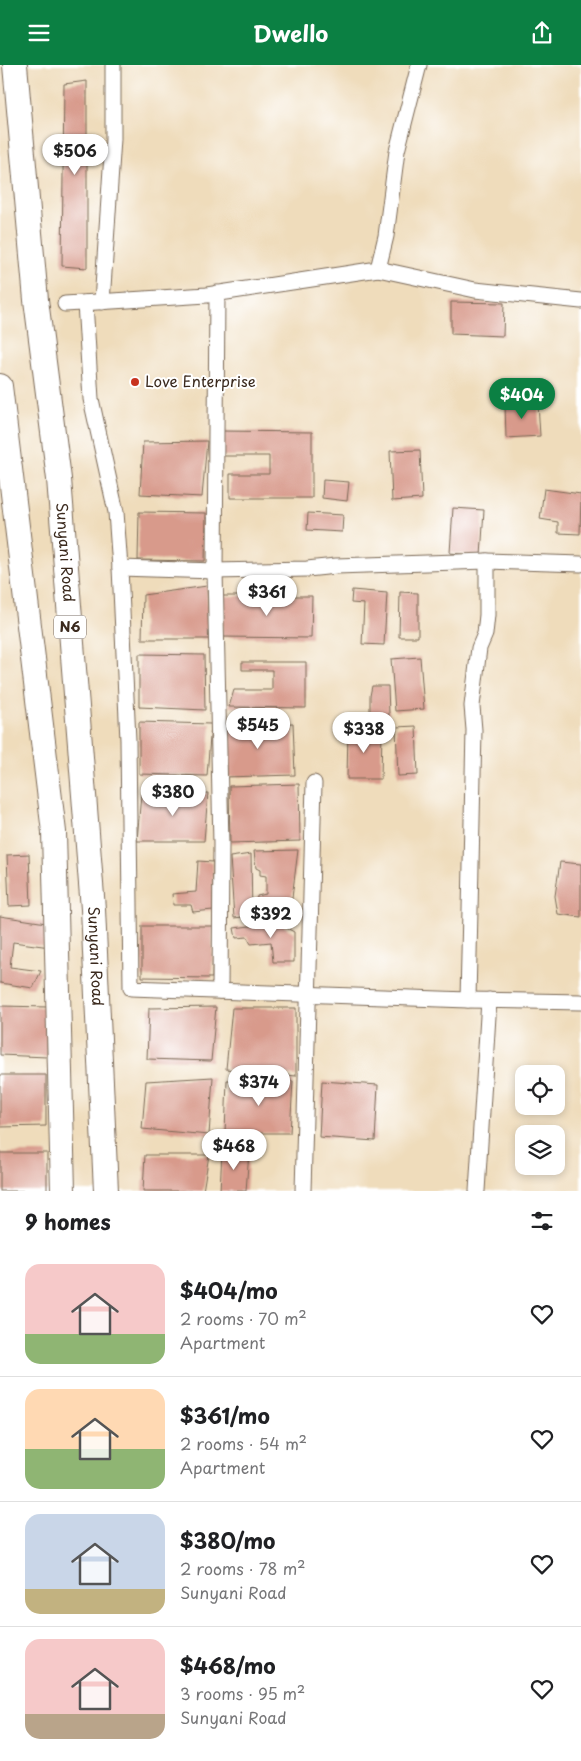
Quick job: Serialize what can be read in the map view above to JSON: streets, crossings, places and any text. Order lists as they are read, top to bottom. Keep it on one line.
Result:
{"streets":{"main road":["Sunyani Road","N6"]},"places":["Love Enterprise"],"page":{"header":"Dwello","price":["$506","$404","$361","$545","$338","$380","$392","$374","$468"],"heading":"9 homes","list":[{"name":"$404/mo","note":"2 rooms · 70 m² · Apartment"},{"name":"$361/mo","note":"2 rooms · 54 m² · Apartment"},{"name":"$380/mo","note":"2 rooms · 78 m² · Sunyani Road"},{"name":"$468/mo","note":"3 rooms · 95 m² · Sunyani Road"}]}}
